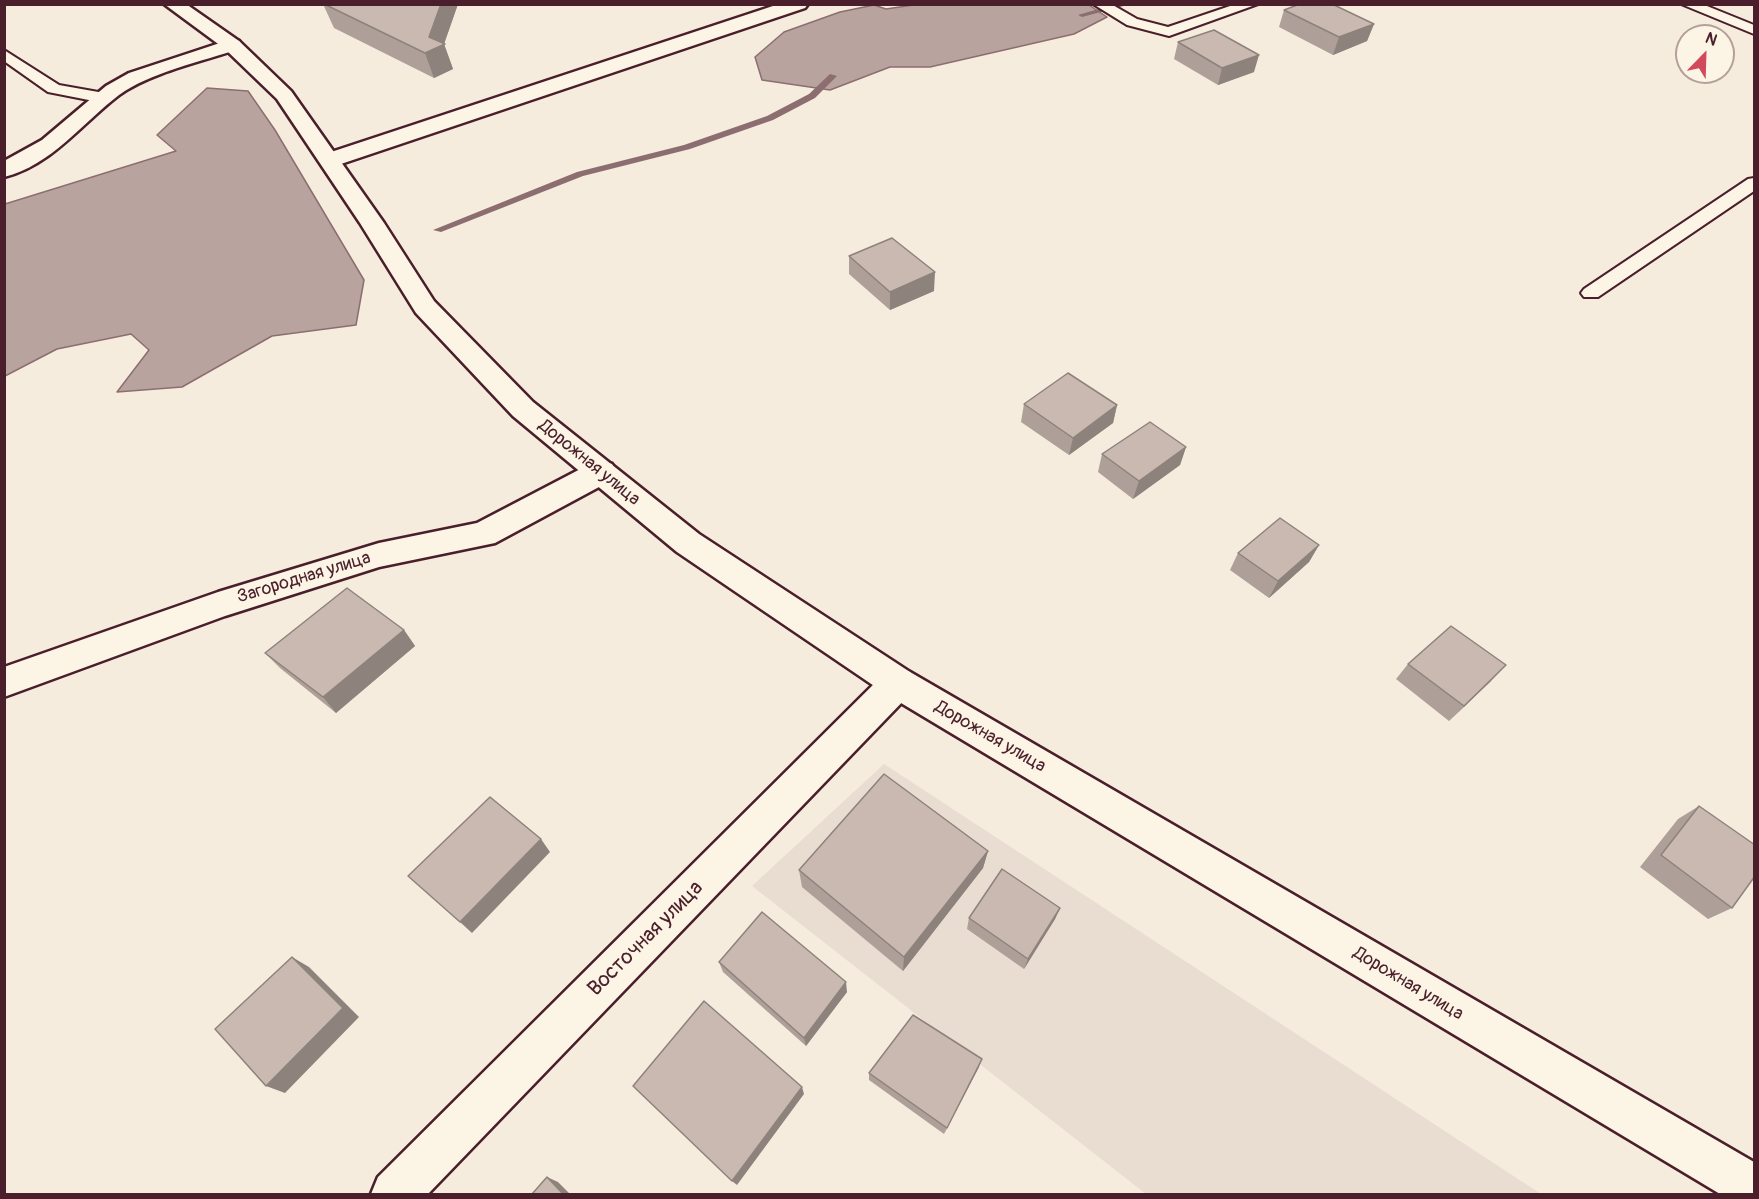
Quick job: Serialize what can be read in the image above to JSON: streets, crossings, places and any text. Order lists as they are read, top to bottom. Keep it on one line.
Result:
{"streets":{"street":["Дорожная улица","Загородная улица","Восточная улица"]},"crossings":[["Дорожная улица","Загородная улица"],["Дорожная улица","Восточная улица"]],"north":"top right"}
